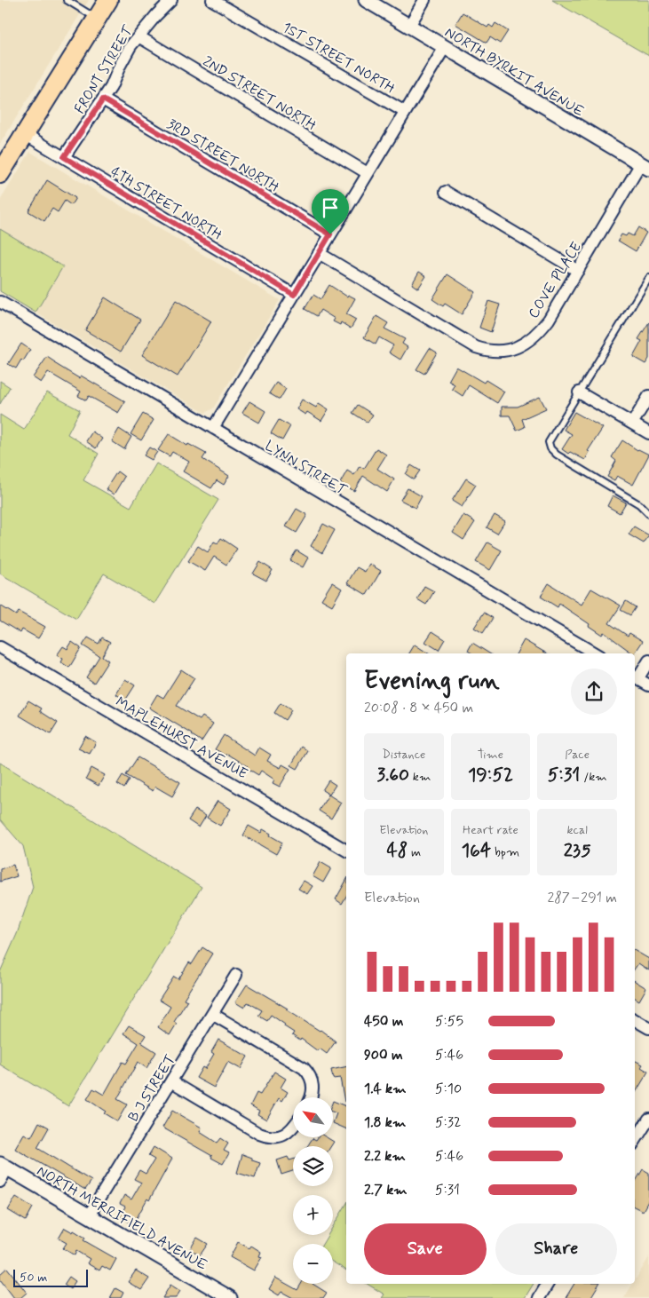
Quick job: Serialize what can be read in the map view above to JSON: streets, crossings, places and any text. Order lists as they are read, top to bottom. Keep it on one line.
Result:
{"streets":{"street":["1ST STREET NORTH","FRONT STREET","NORTH BYRKIT AVENUE","2ND STREET NORTH","3RD STREET NORTH","4TH STREET NORTH","COVE PLACE","LYNN STREET","MAPLEHURST AVENUE","B J STREET","NORTH MERRIFIELD AVENUE"]},"crossings":[["FRONT STREET","2ND STREET NORTH"],["FRONT STREET","3RD STREET NORTH"],["FRONT STREET","4TH STREET NORTH"],["NORTH BYRKIT AVENUE","COVE PLACE"],["B J STREET","NORTH MERRIFIELD AVENUE"]],"scale_bar":"50 m","north":"top left","page":{"heading":["Evening run","20:08 · 8 × 450 m"],"stats":[["Distance","3.60 km"],["Time","19:52"],["Pace","5:31 /km"],["Elevation","48 m"],["Heart rate","164 bpm"],["kcal","235"]],"chart":["Elevation","287–291 m"],"list":[{"name":"450 m","note":"5:55"},{"name":"900 m","note":"5:46"},{"name":"1.4 km","note":"5:10"},{"name":"1.8 km","note":"5:32"},{"name":"2.2 km","note":"5:46"},{"name":"2.7 km","note":"5:31"}],"map_buttons":["+","−"],"buttons":["Save","Share"],"scale":"50 m"}}
